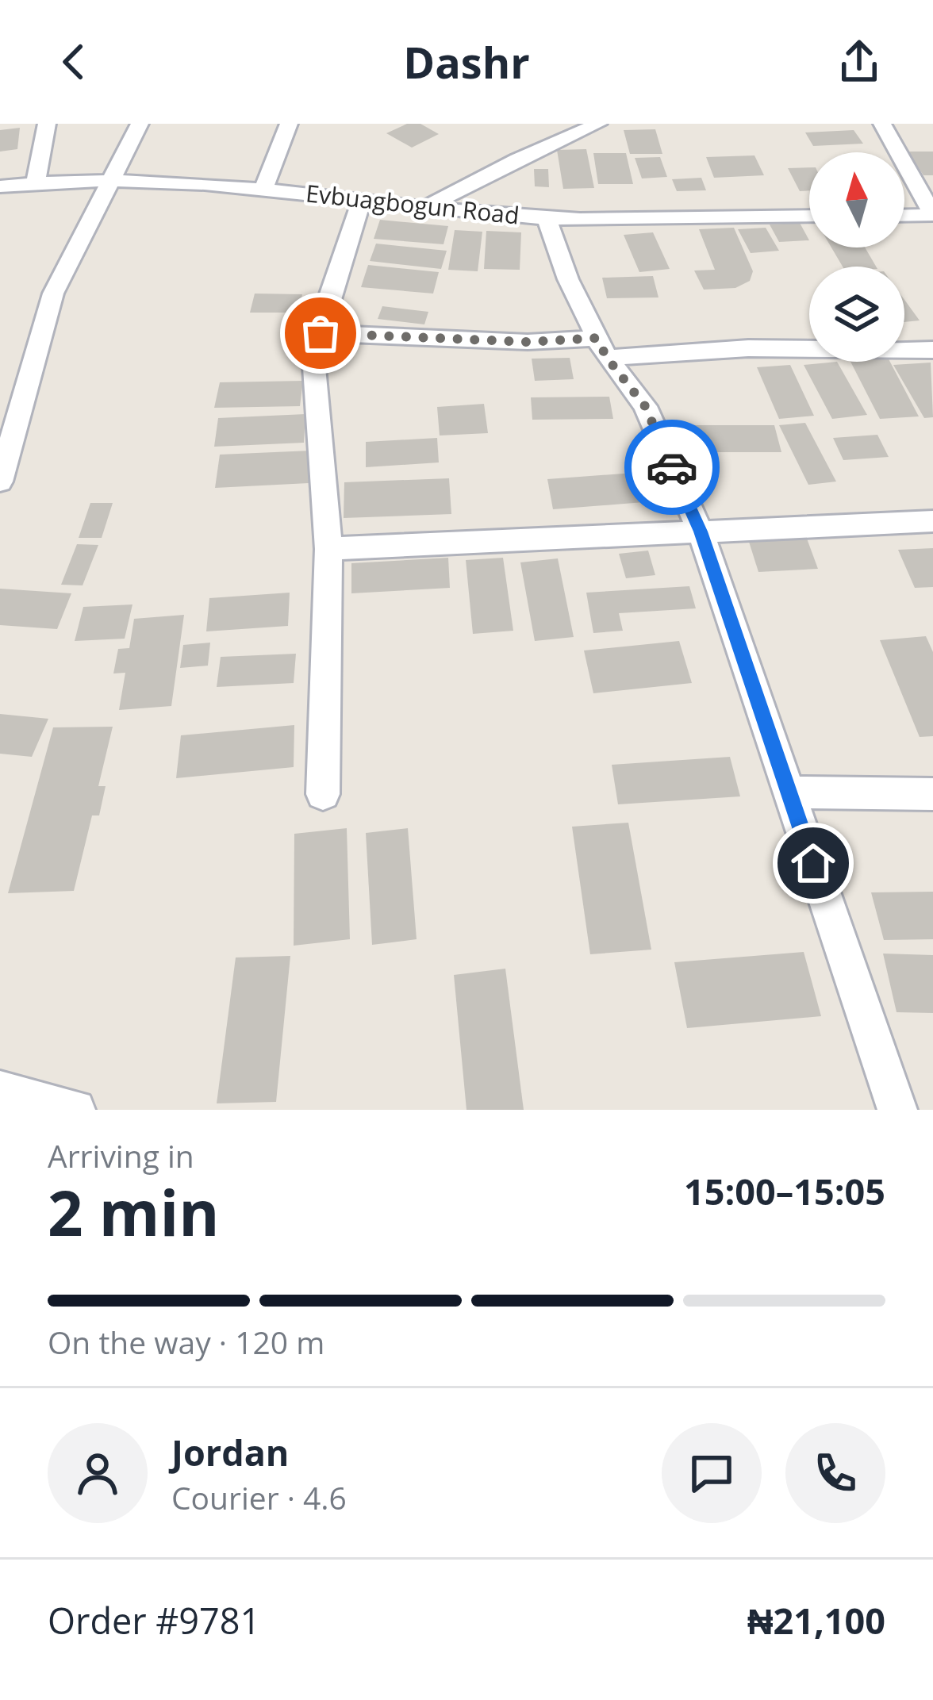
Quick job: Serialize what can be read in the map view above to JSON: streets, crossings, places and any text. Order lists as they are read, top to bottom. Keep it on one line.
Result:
{"streets":{"street":["Evbuagbogun Road"]},"north":"top","page":{"header":"Dashr","heading":["2 min","Arriving in","15:00–15:05"],"panel":["Jordan","Courier · 4.6","Order #9781","₦21,100"],"bar":"On the way · 120 m"}}
